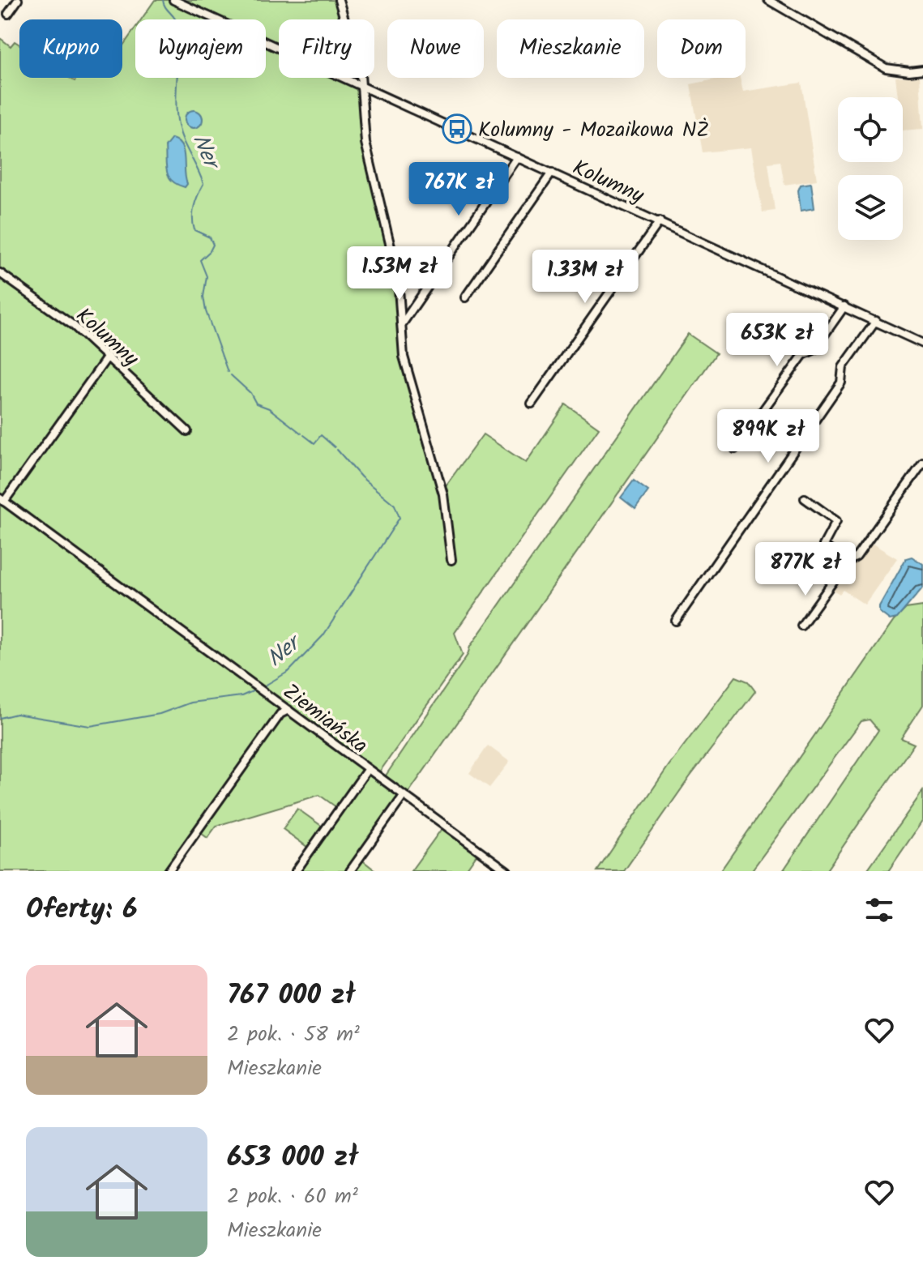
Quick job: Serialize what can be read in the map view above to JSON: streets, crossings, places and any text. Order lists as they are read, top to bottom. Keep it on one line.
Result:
{"streets":{"street":["Kolumny","Ziemiańska"]},"water":["Ner"],"places":{"bus stop":["Kolumny - Mozaikowa NŻ"]},"page":{"chip":["Kupno","Wynajem","Filtry","Nowe","Mieszkanie","Dom"],"price":["767K zł","1.53M zł","1.33M zł","653K zł","899K zł","877K zł"],"heading":"Oferty: 6","list":[{"name":"767 000 zł","note":"2 pok. · 58 m² · Mieszkanie"},{"name":"653 000 zł","note":"2 pok. · 60 m² · Mieszkanie"}]}}
